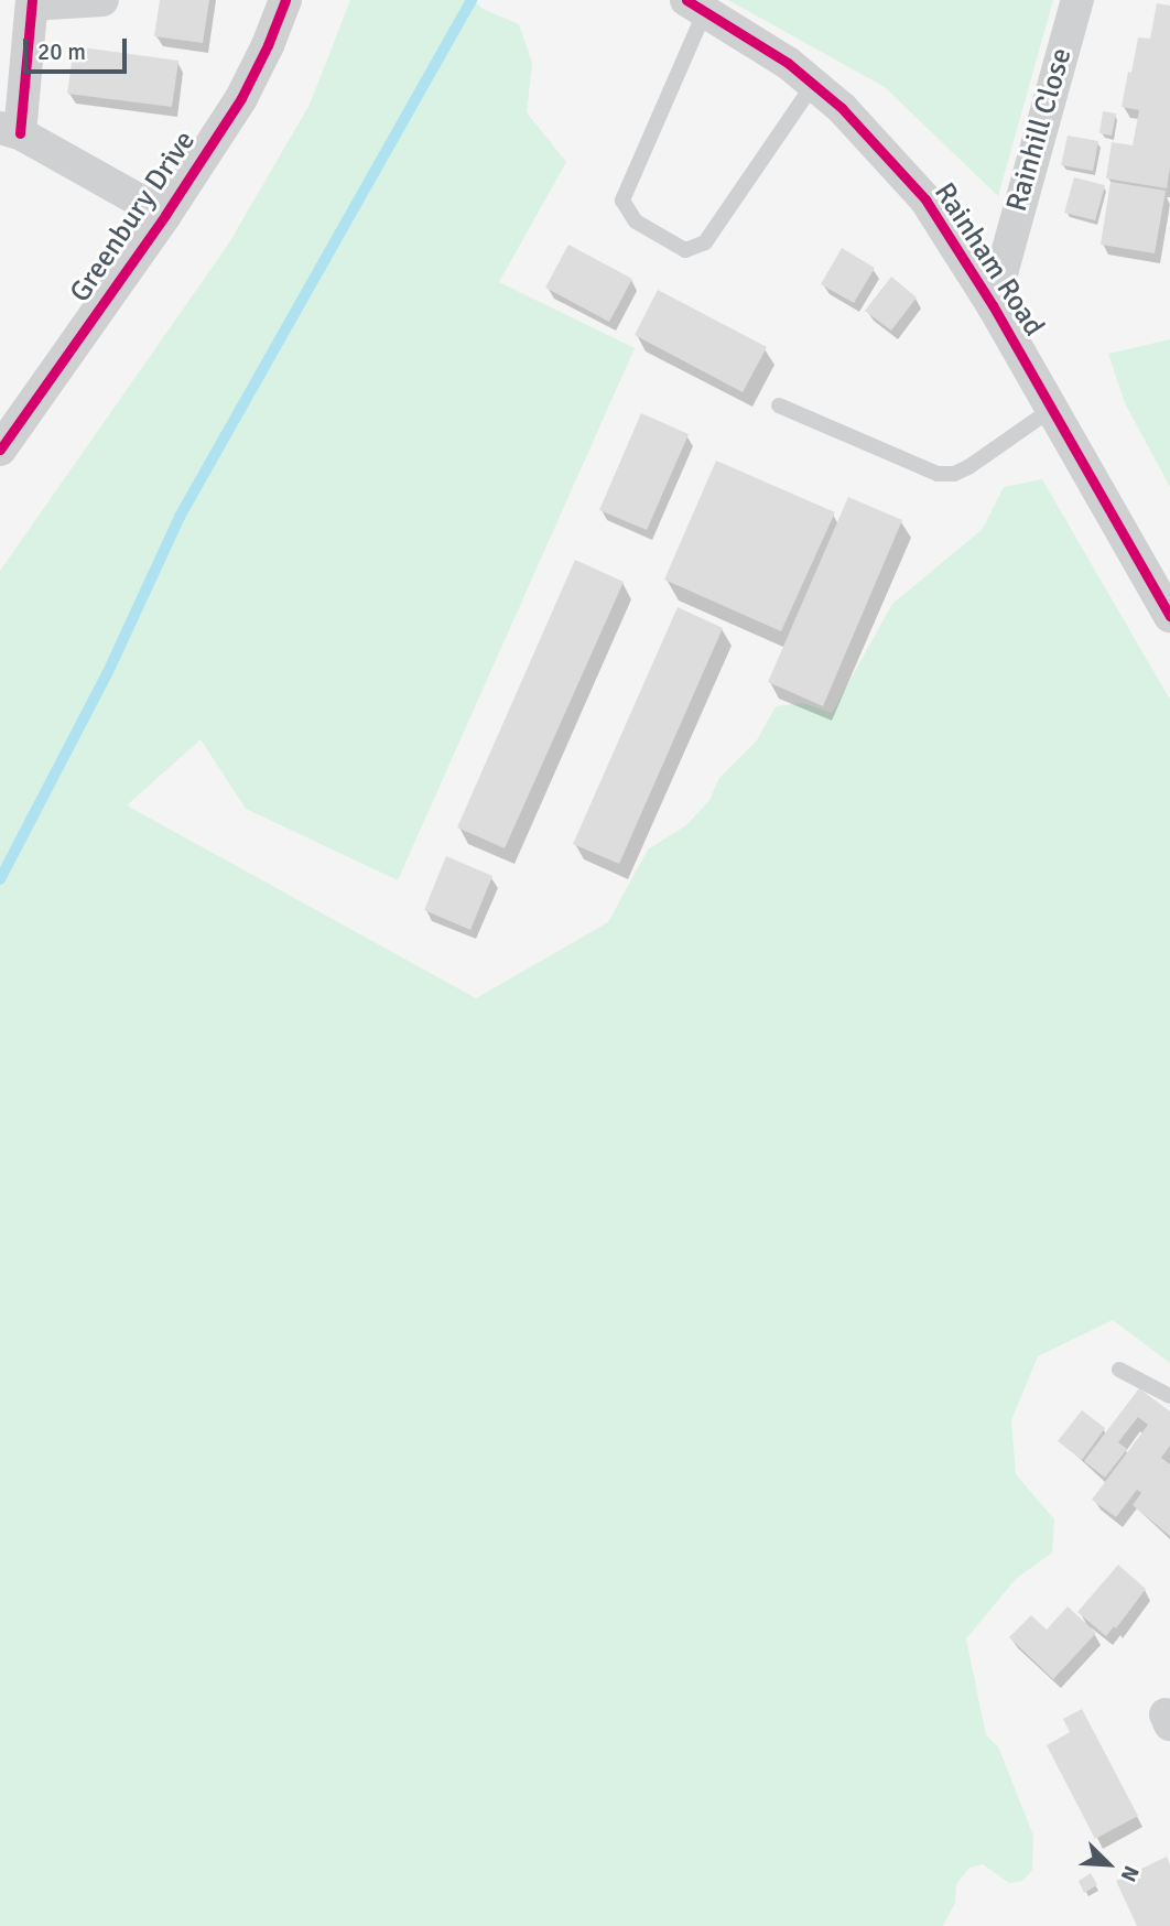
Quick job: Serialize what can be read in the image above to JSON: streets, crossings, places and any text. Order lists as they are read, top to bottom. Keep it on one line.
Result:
{"streets":{"street":["Rainhill Close","Greenbury Drive","Rainham Road"]},"crossings":[["Rainhill Close","Rainham Road"]],"scale_bar":"20 m","north":"bottom right"}
